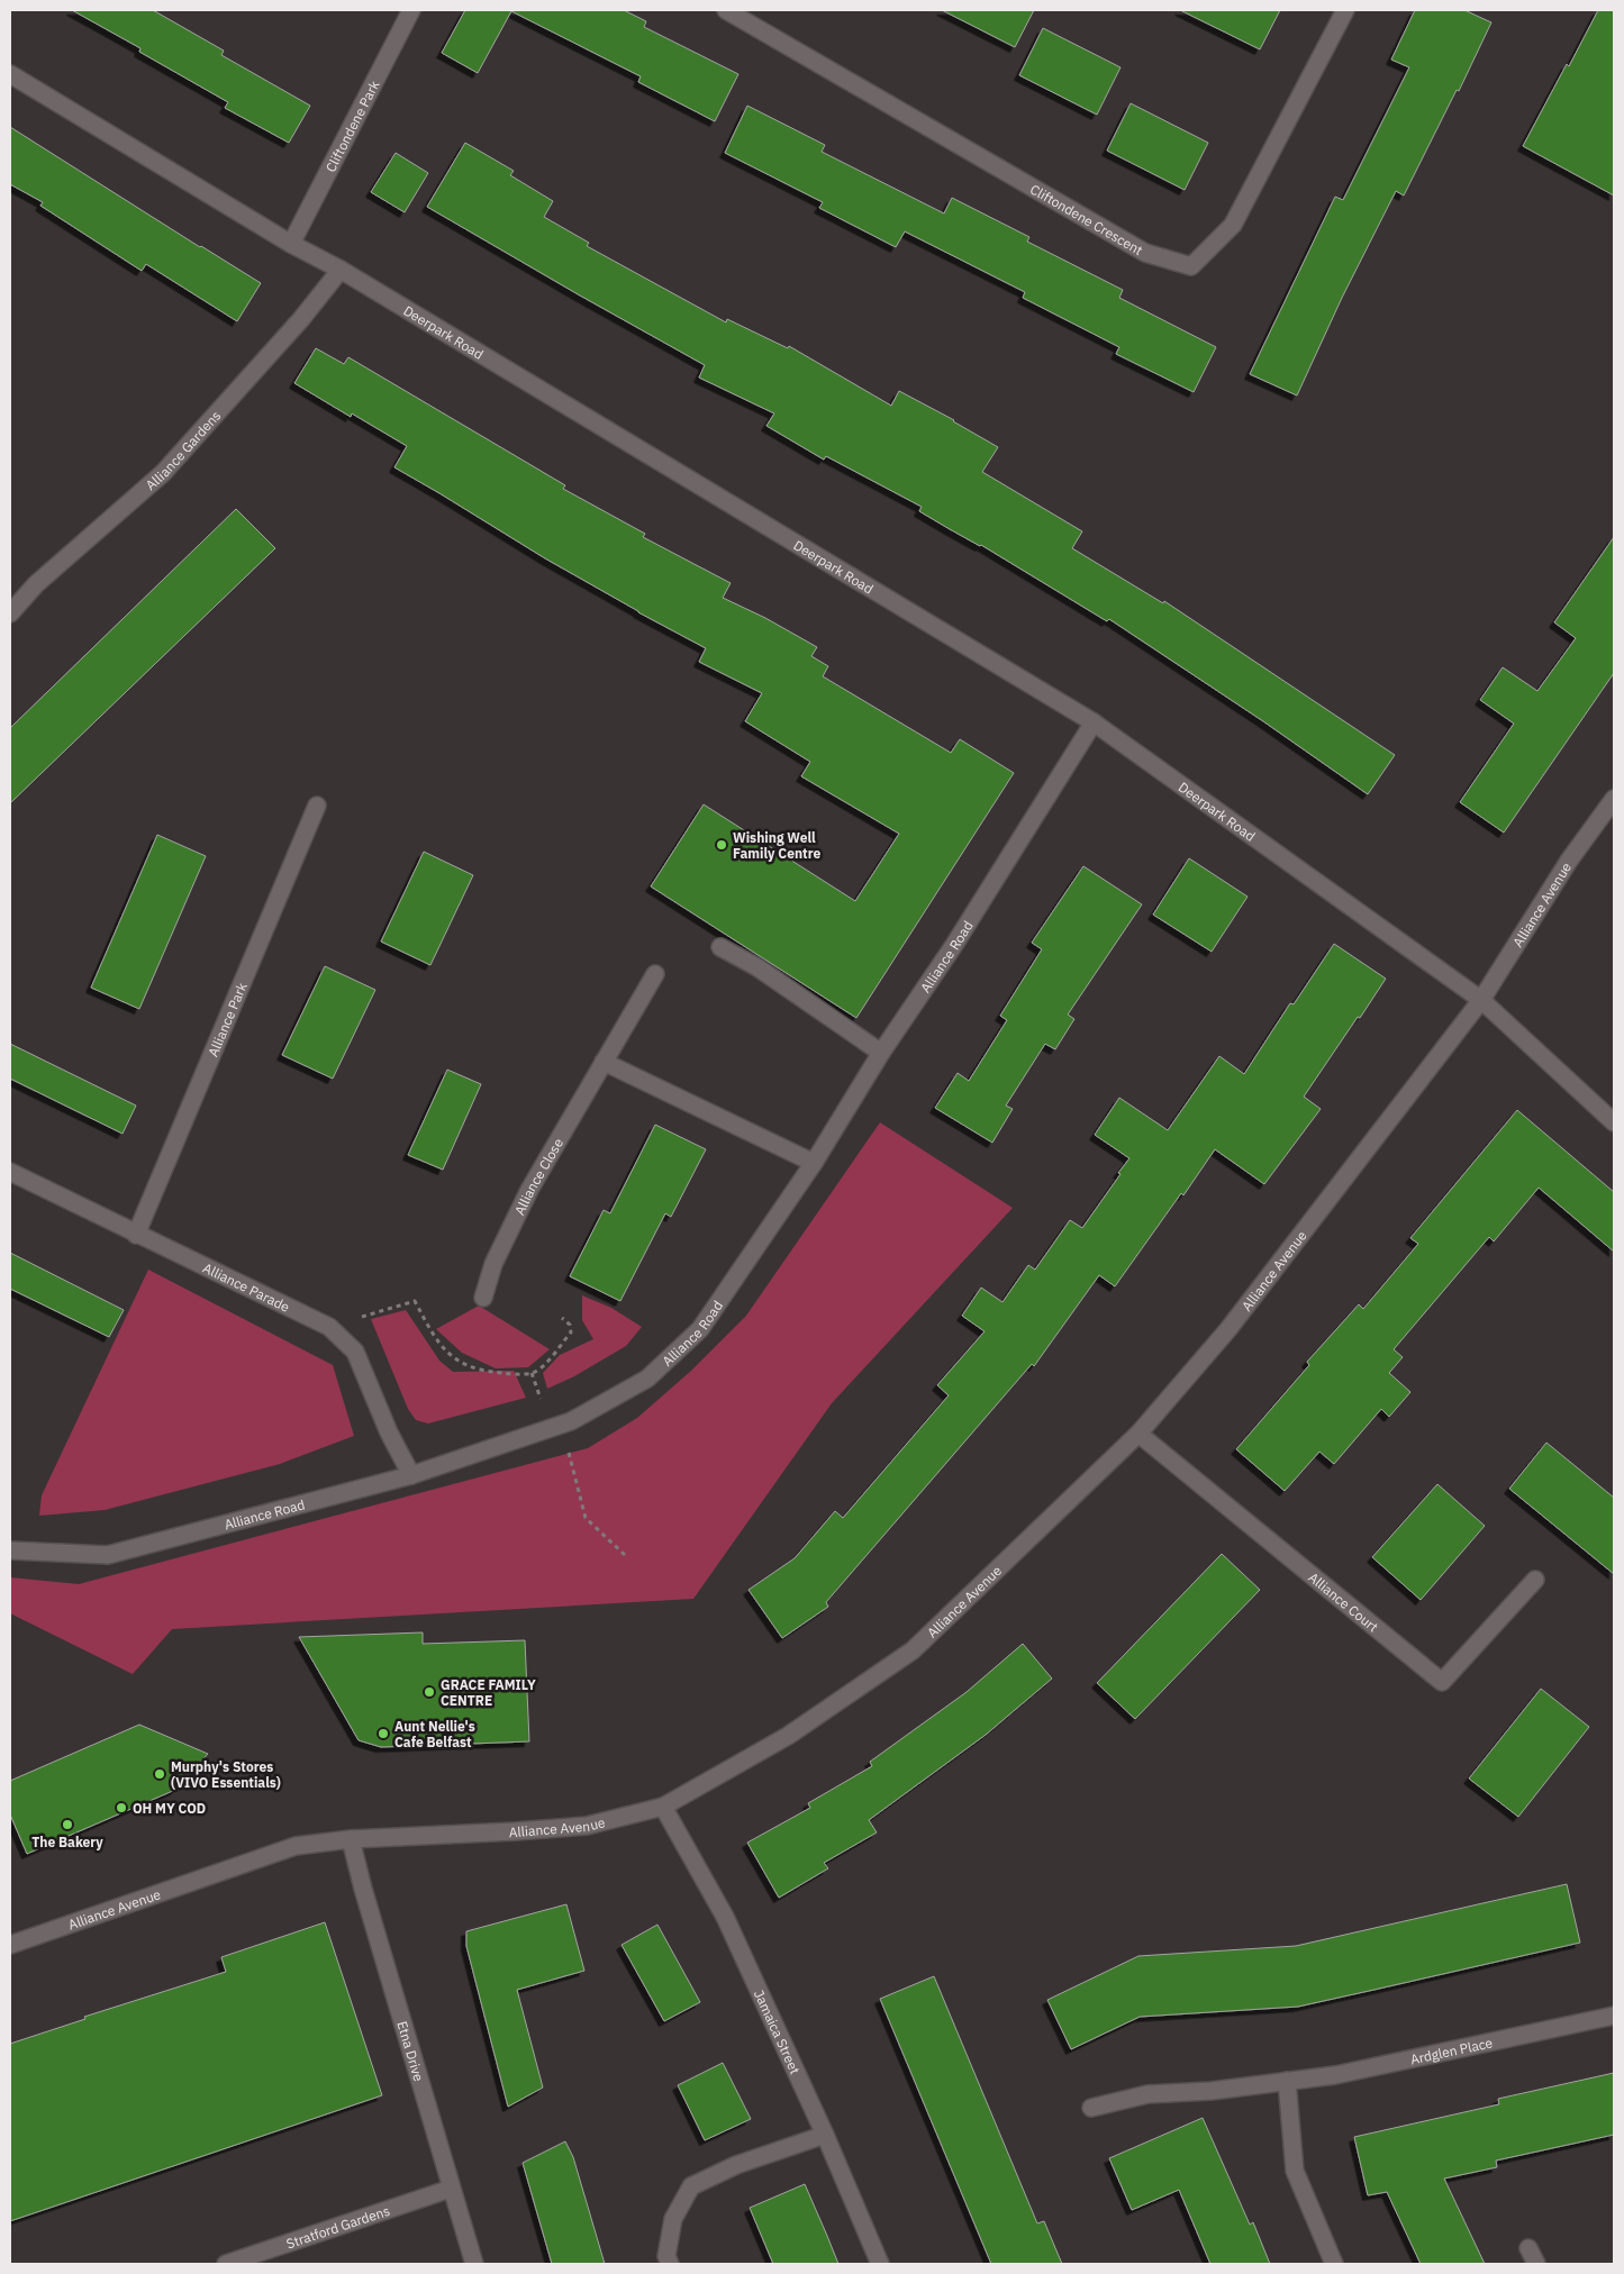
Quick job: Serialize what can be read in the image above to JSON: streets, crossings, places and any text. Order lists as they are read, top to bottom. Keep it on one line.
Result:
{"streets":{"street":["Cliftondene Park","Cliftondene Crescent","Deerpark Road","Alliance Gardens","Alliance Avenue","Alliance Road","Alliance Park","Alliance Close","Alliance Parade","Alliance Court","Jamaica Street","Ardglen Place","Etna Drive","Stratford Gardens"]},"crossings":[["Cliftondene Park","Deerpark Road"],["Deerpark Road","Alliance Gardens"],["Deerpark Road","Alliance Avenue"],["Deerpark Road","Alliance Road"],["Alliance Avenue","Alliance Court"],["Alliance Avenue","Jamaica Street"],["Alliance Avenue","Etna Drive"],["Alliance Road","Alliance Parade"],["Alliance Park","Alliance Parade"],["Etna Drive","Stratford Gardens"]],"places":["Wishing Well Family Centre","GRACE FAMILY CENTRE","Aunt Nellie's Cafe Belfast","Murphy's Stores (VIVO Essentials)","OH MY COD","The Bakery"]}
